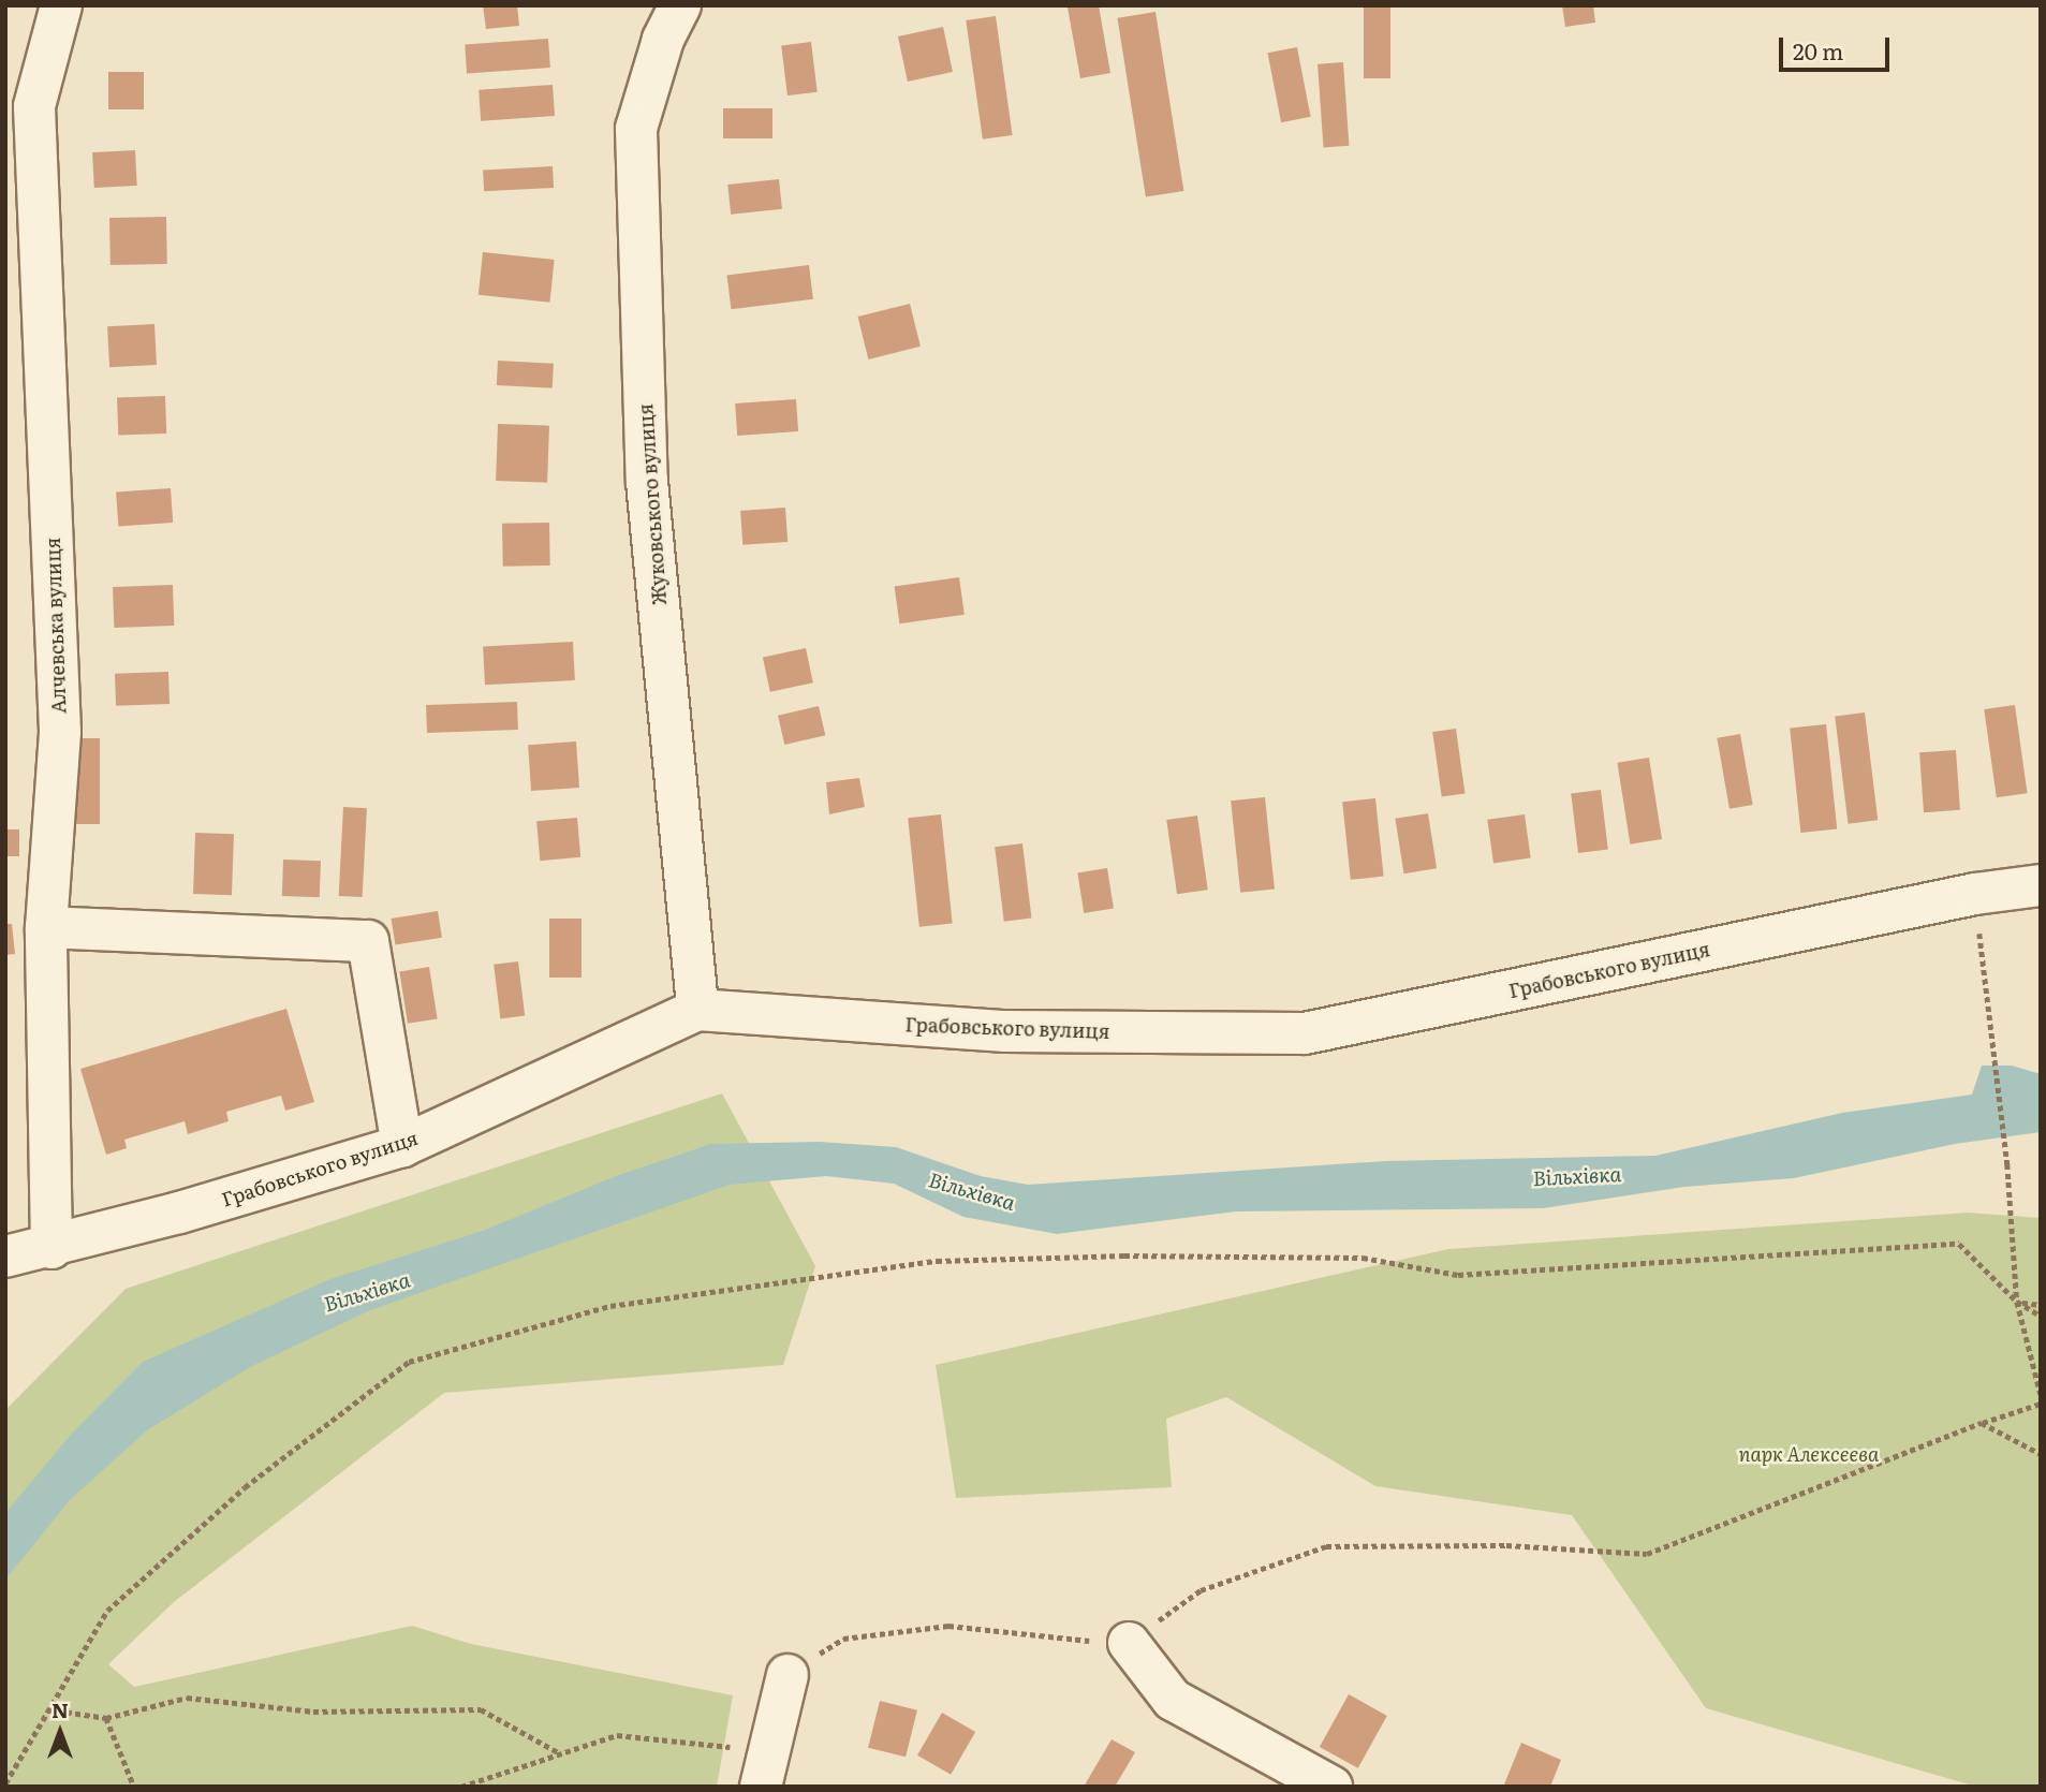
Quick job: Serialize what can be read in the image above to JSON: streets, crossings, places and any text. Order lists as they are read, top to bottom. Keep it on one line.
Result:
{"streets":{"street":["Жуковського вулиця","Алчевська вулиця","Грабовського вулиця"]},"crossings":[["Жуковського вулиця","Грабовського вулиця"],["Алчевська вулиця","Грабовського вулиця"]],"water":["Вільхівка"],"parks":["парк Алєксєєва"],"scale_bar":"20 m","north":"top"}
